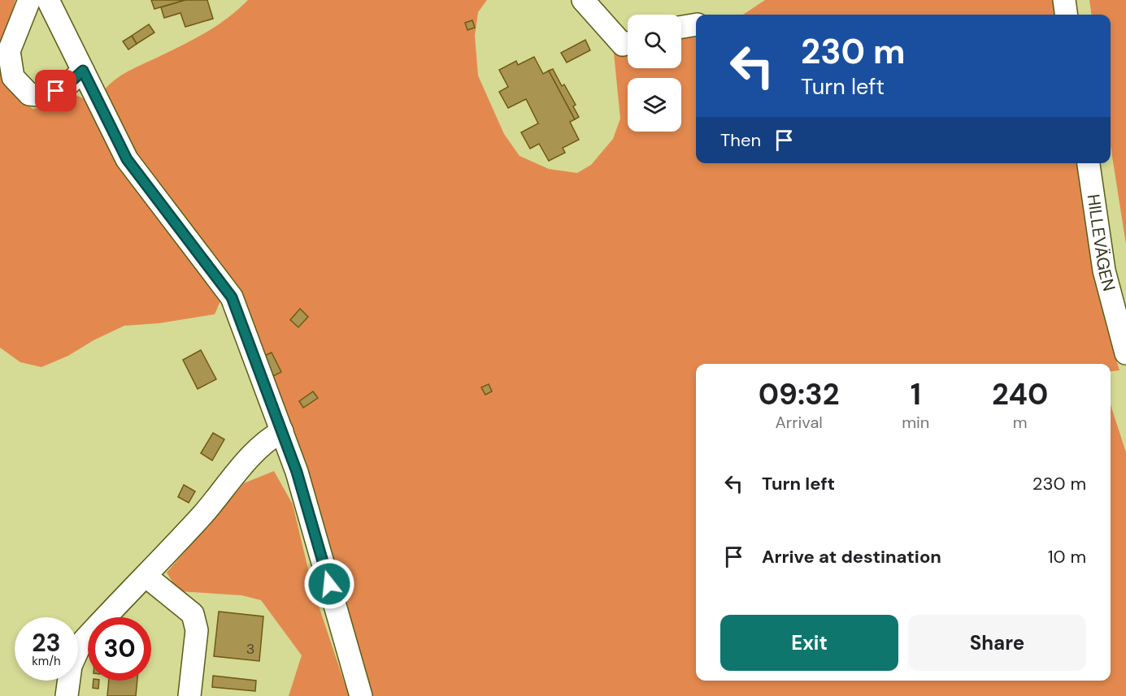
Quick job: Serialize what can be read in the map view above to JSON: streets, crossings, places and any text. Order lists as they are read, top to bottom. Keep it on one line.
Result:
{"streets":{"street":["HILLEVÄGEN"]},"house_numbers":["3"],"page":{"turn":["230 m","Turn left"],"then":"Then","eta":["09:32","Arrival","1","min","240","m"],"list":[{"name":"Turn left","value":"230 m"},{"name":"Arrive at destination","value":"10 m"}],"buttons":["Exit","Share"],"speed":"23 km/h","limit":"30"}}
